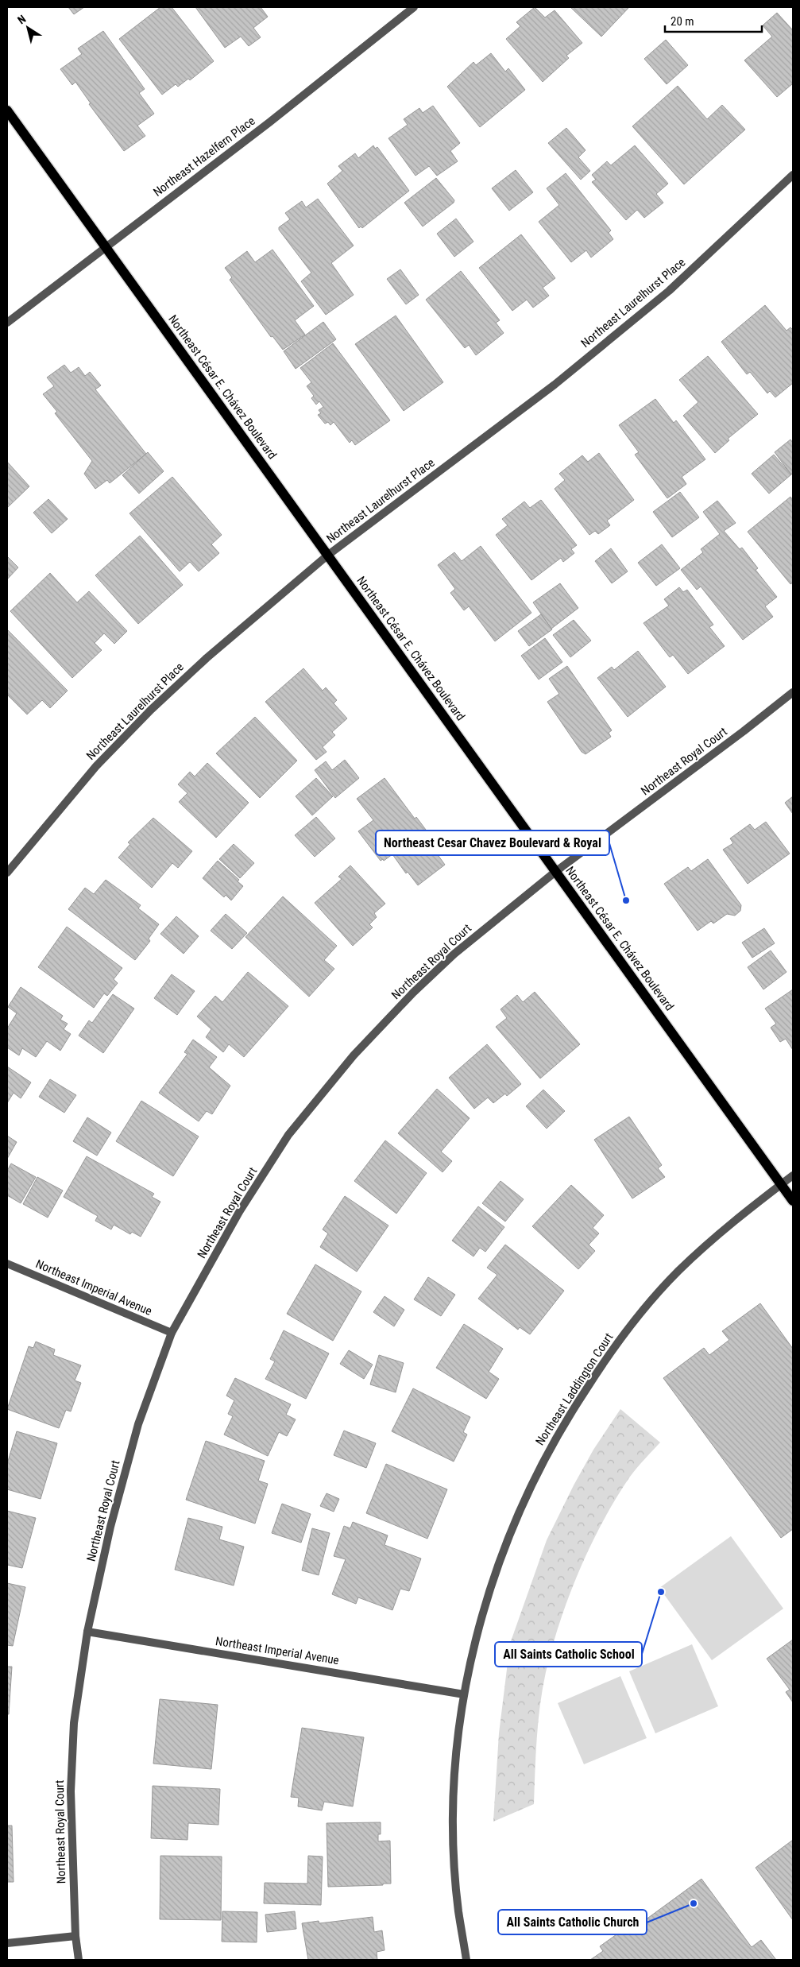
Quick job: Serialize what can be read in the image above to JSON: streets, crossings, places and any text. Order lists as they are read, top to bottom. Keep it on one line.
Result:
{"streets":{"main road":["Northeast César E. Chávez Boulevard"],"street":["Northeast Hazelfern Place","Northeast Laurelhurst Place","Northeast Royal Court","Northeast Imperial Avenue","Northeast Laddington Court"]},"crossings":[["Northeast Hazelfern Place","Northeast César E. Chávez Boulevard"],["Northeast Laurelhurst Place","Northeast César E. Chávez Boulevard"],["Northeast César E. Chávez Boulevard","Northeast Royal Court"],["Northeast César E. Chávez Boulevard","Northeast Laddington Court"],["Northeast Royal Court","Northeast Imperial Avenue"],["Northeast Imperial Avenue","Northeast Laddington Court"]],"places":["Northeast Cesar Chavez Boulevard & Royal","All Saints Catholic School","All Saints Catholic Church"],"scale_bar":"20 m","north":"top left"}
